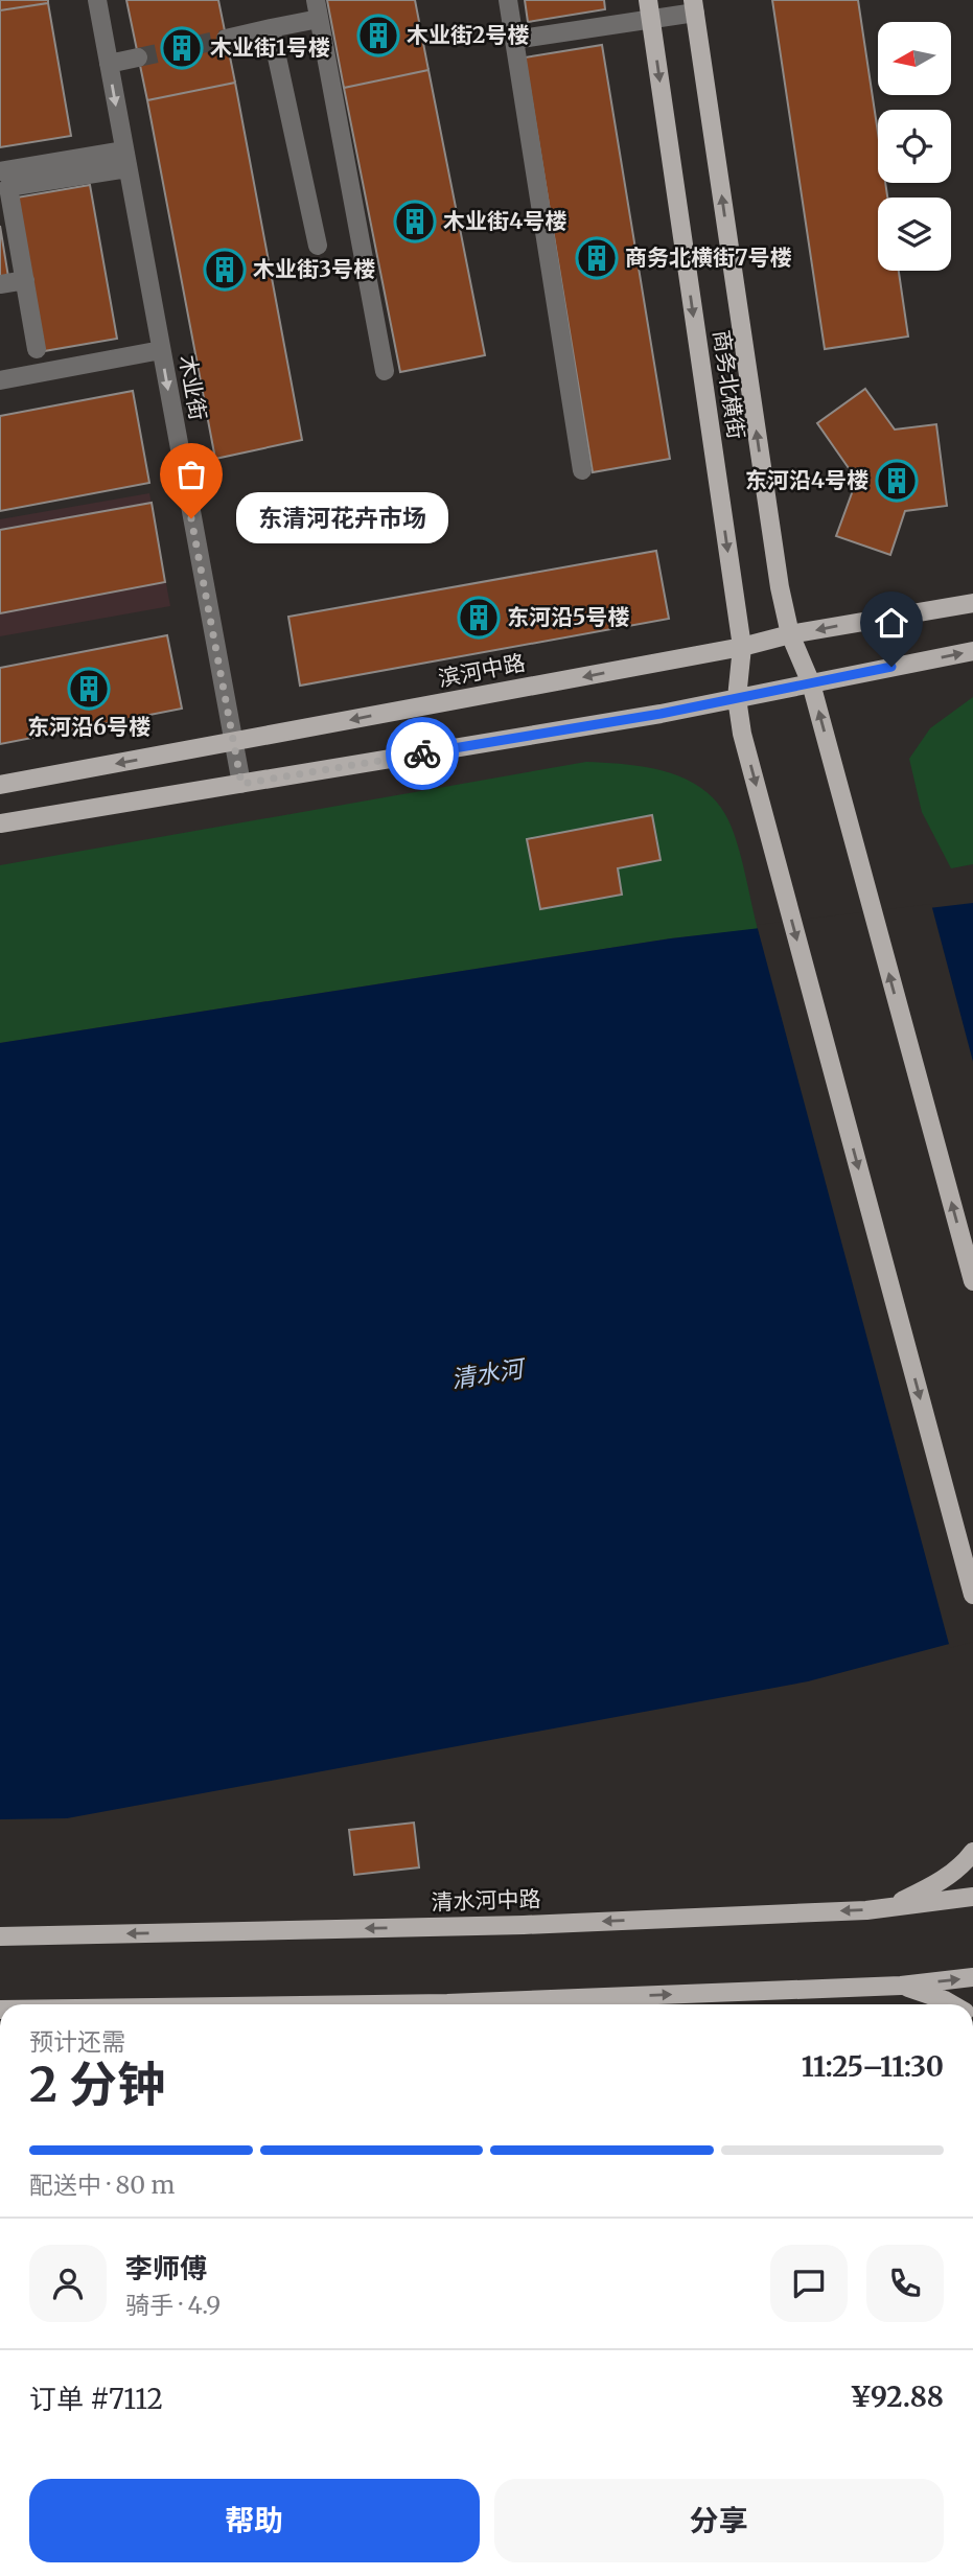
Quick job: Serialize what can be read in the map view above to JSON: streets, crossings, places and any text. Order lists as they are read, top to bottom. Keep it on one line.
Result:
{"streets":{"main road":["商务北横街","滨河中路","清水河中路"],"street":["木业街"]},"crossings":[["商务北横街","滨河中路"],["木业街","滨河中路"]],"one_way":["木业街"],"water":["清水河"],"places":{"building":["木业街2号楼","木业街1号楼","木业街4号楼","商务北横街7号楼","木业街3号楼","东河沿4号楼","东河沿5号楼","东河沿6号楼"],"other":["东清河花卉市场"]},"north":"left","page":{"bubble":"东清河花卉市场","heading":["2 分钟","预计还需","11:25–11:30"],"panel":["李师傅","骑手 · 4.9","订单 #7112","¥92.88"],"bar":"配送中 · 80 m","buttons":["帮助","分享"]}}
